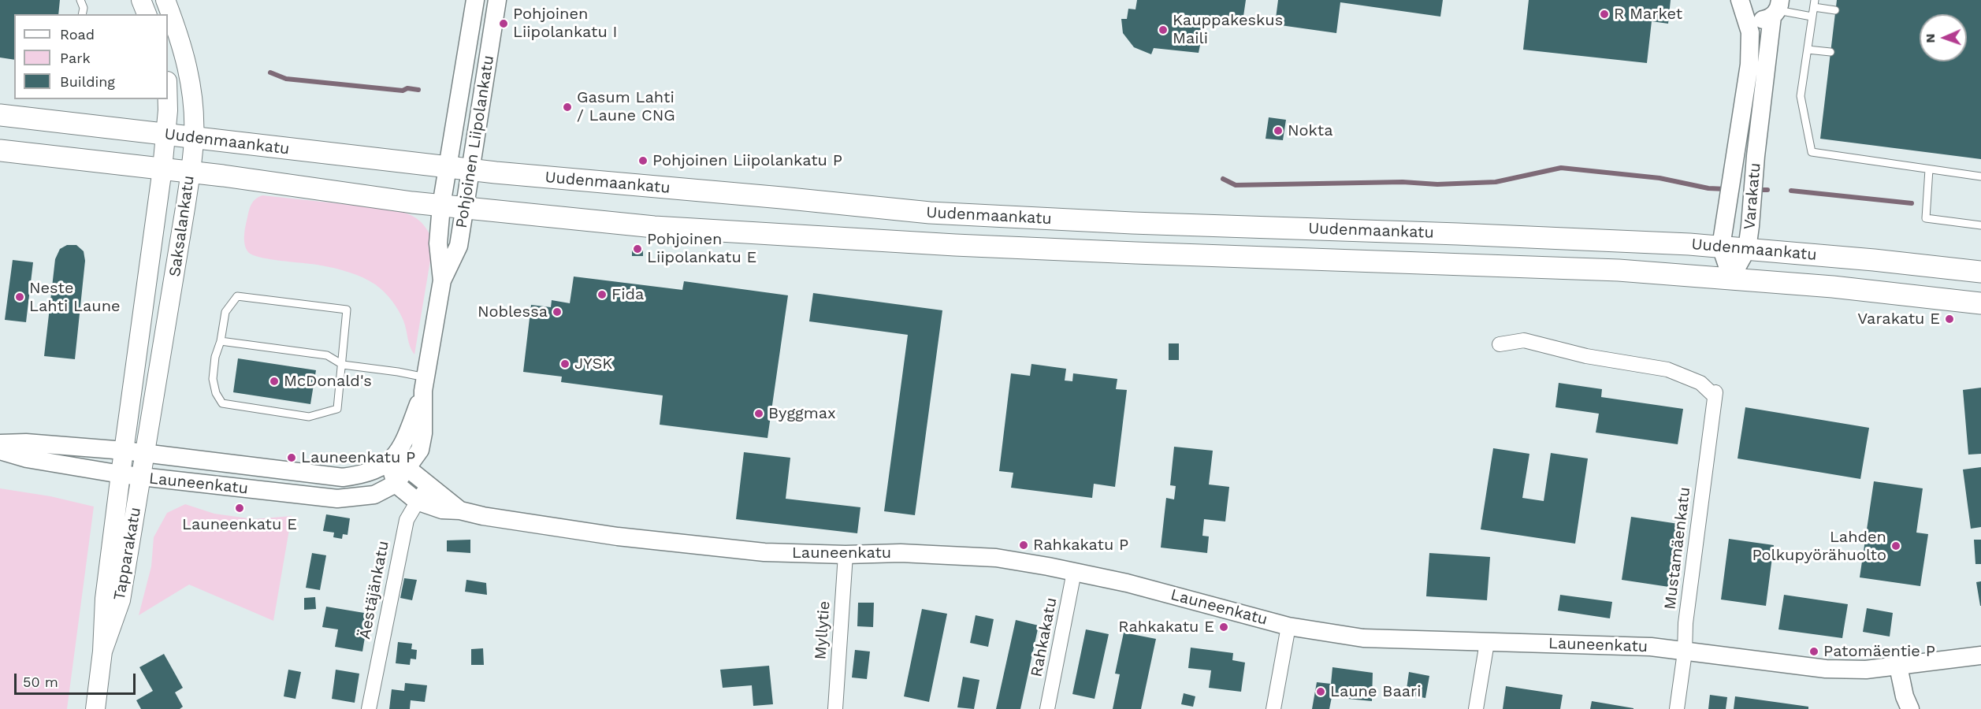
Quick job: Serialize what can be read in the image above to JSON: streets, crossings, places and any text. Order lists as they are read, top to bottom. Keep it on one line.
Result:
{"streets":{"main road":["Uudenmaankatu","Saksalankatu","Tapparakatu"],"street":["Pohjoinen Liipolankatu","Varakatu","Launeenkatu","Mustamäenkatu","Äestäjänkatu","Myllytie","Rahkakatu"]},"crossings":[["Uudenmaankatu","Pohjoinen Liipolankatu"],["Uudenmaankatu","Varakatu"],["Uudenmaankatu","Saksalankatu"],["Pohjoinen Liipolankatu","Launeenkatu"],["Saksalankatu","Launeenkatu"],["Saksalankatu","Tapparakatu"],["Launeenkatu","Mustamäenkatu"],["Launeenkatu","Tapparakatu"],["Launeenkatu","Äestäjänkatu"],["Launeenkatu","Myllytie"],["Launeenkatu","Rahkakatu"]],"places":["R Market","Pohjoinen Liipolankatu I","Kauppakeskus Maili","Gasum Lahti / Laune CNG","Nokta","Pohjoinen Liipolankatu P","Pohjoinen Liipolankatu E","Fida","Neste Lahti Laune","Noblessa","Varakatu E","JYSK","McDonald's","Byggmax","Launeenkatu P","Launeenkatu E","Rahkakatu P","Lahden Polkupyörähuolto","Rahkakatu E","Patomäentie P","Laune Baari"],"legend":["Road","Park","Building"],"scale_bar":"50 m","north":"left"}
